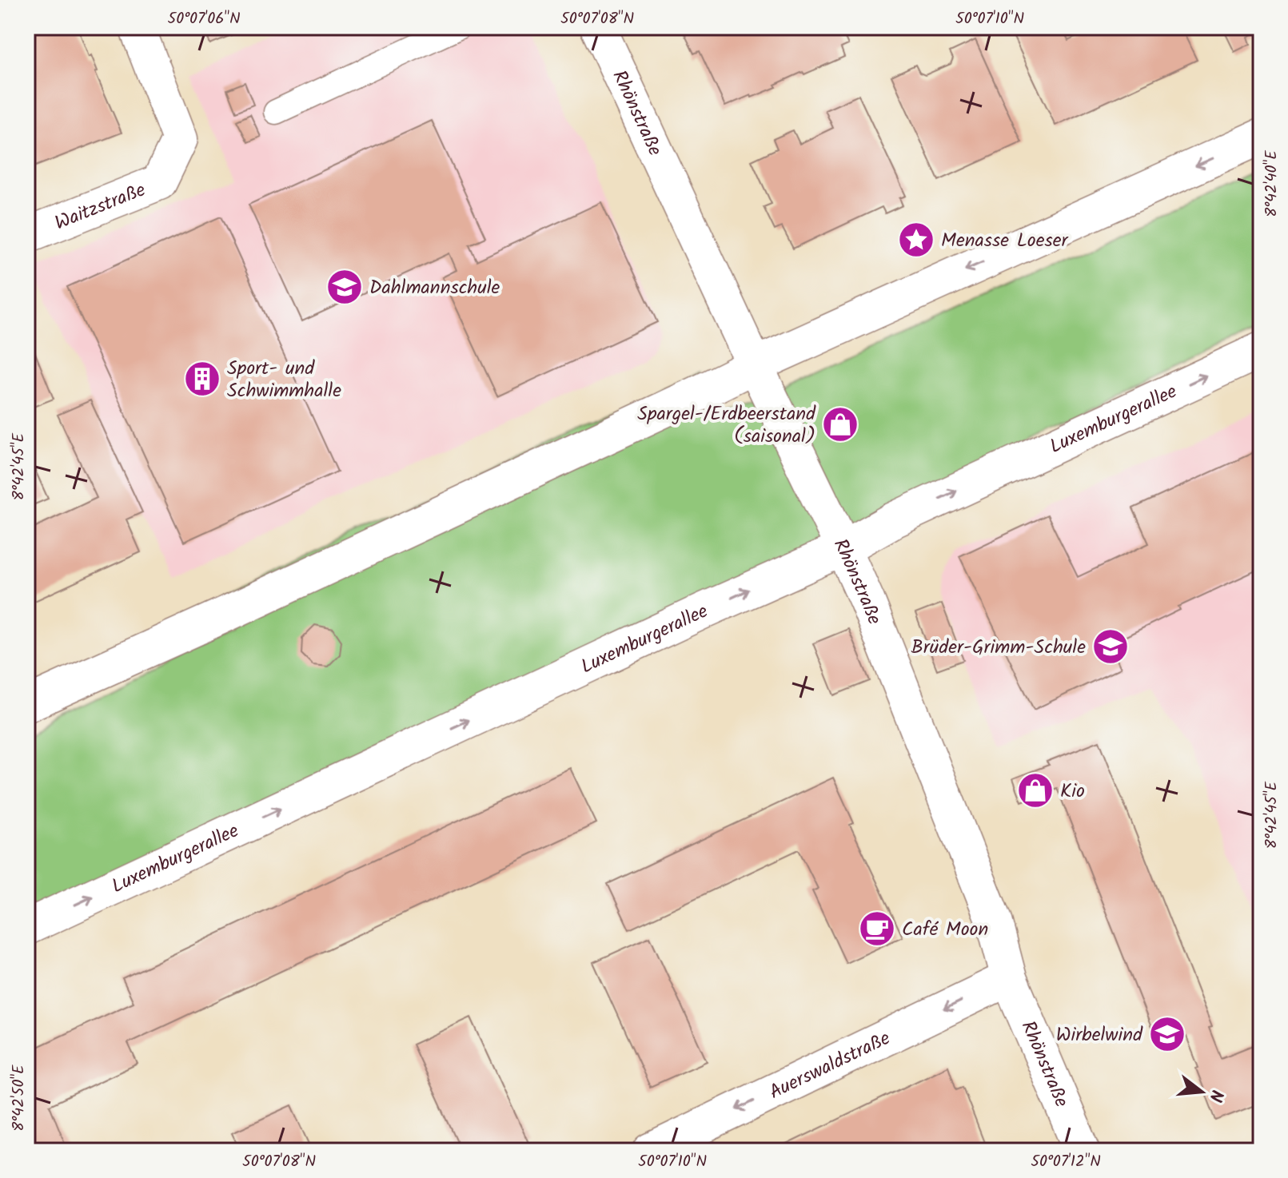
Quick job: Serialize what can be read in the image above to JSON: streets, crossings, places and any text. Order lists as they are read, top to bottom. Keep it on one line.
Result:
{"streets":{"street":["Rhönstraße","Waitzstraße","Luxemburgerallee","Auerswaldstraße"]},"crossings":[["Rhönstraße","Luxemburgerallee"],["Rhönstraße","Auerswaldstraße"]],"one_way":["Auerswaldstraße"],"places":{"place":["Menasse Loeser"],"school or university":["Dahlmannschule","Brüder-Grimm-Schule","Wirbelwind"],"building":["Sport- und Schwimmhalle"],"shop":["Spargel-/Erdbeerstand (saisonal)","Kio"],"cafe":["Café Moon"]},"north":"right","coordinates":["50°07'06\"N","50°07'08\"N","50°07'10\"N","8°42'40\"E","8°42'45\"E","8°42'50\"E","50°07'12\"N"]}
